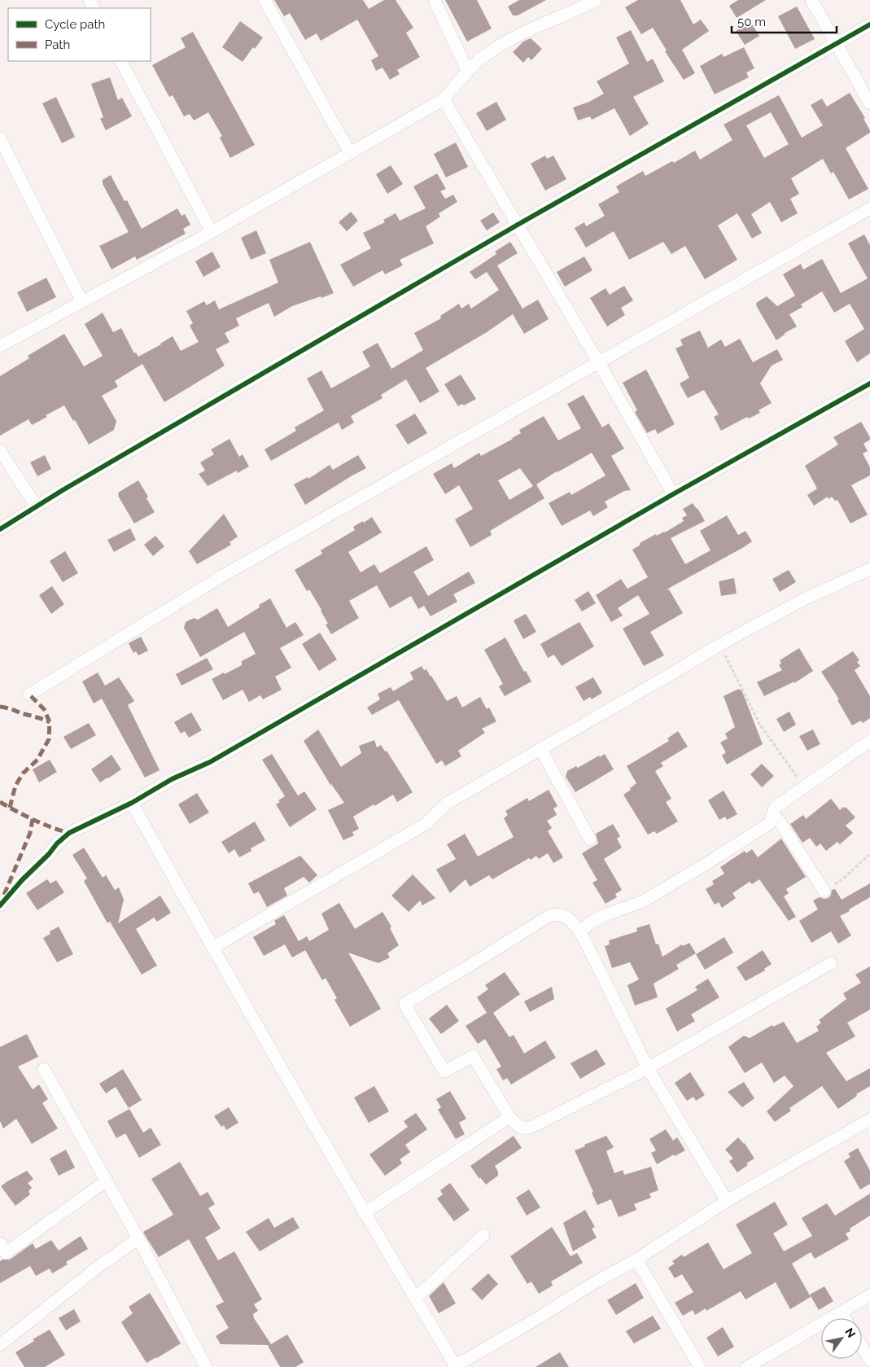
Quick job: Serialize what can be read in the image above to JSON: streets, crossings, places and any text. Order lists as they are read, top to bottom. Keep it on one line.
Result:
{"legend":["Cycle path","Path"],"scale_bar":"50 m","north":"top right"}
